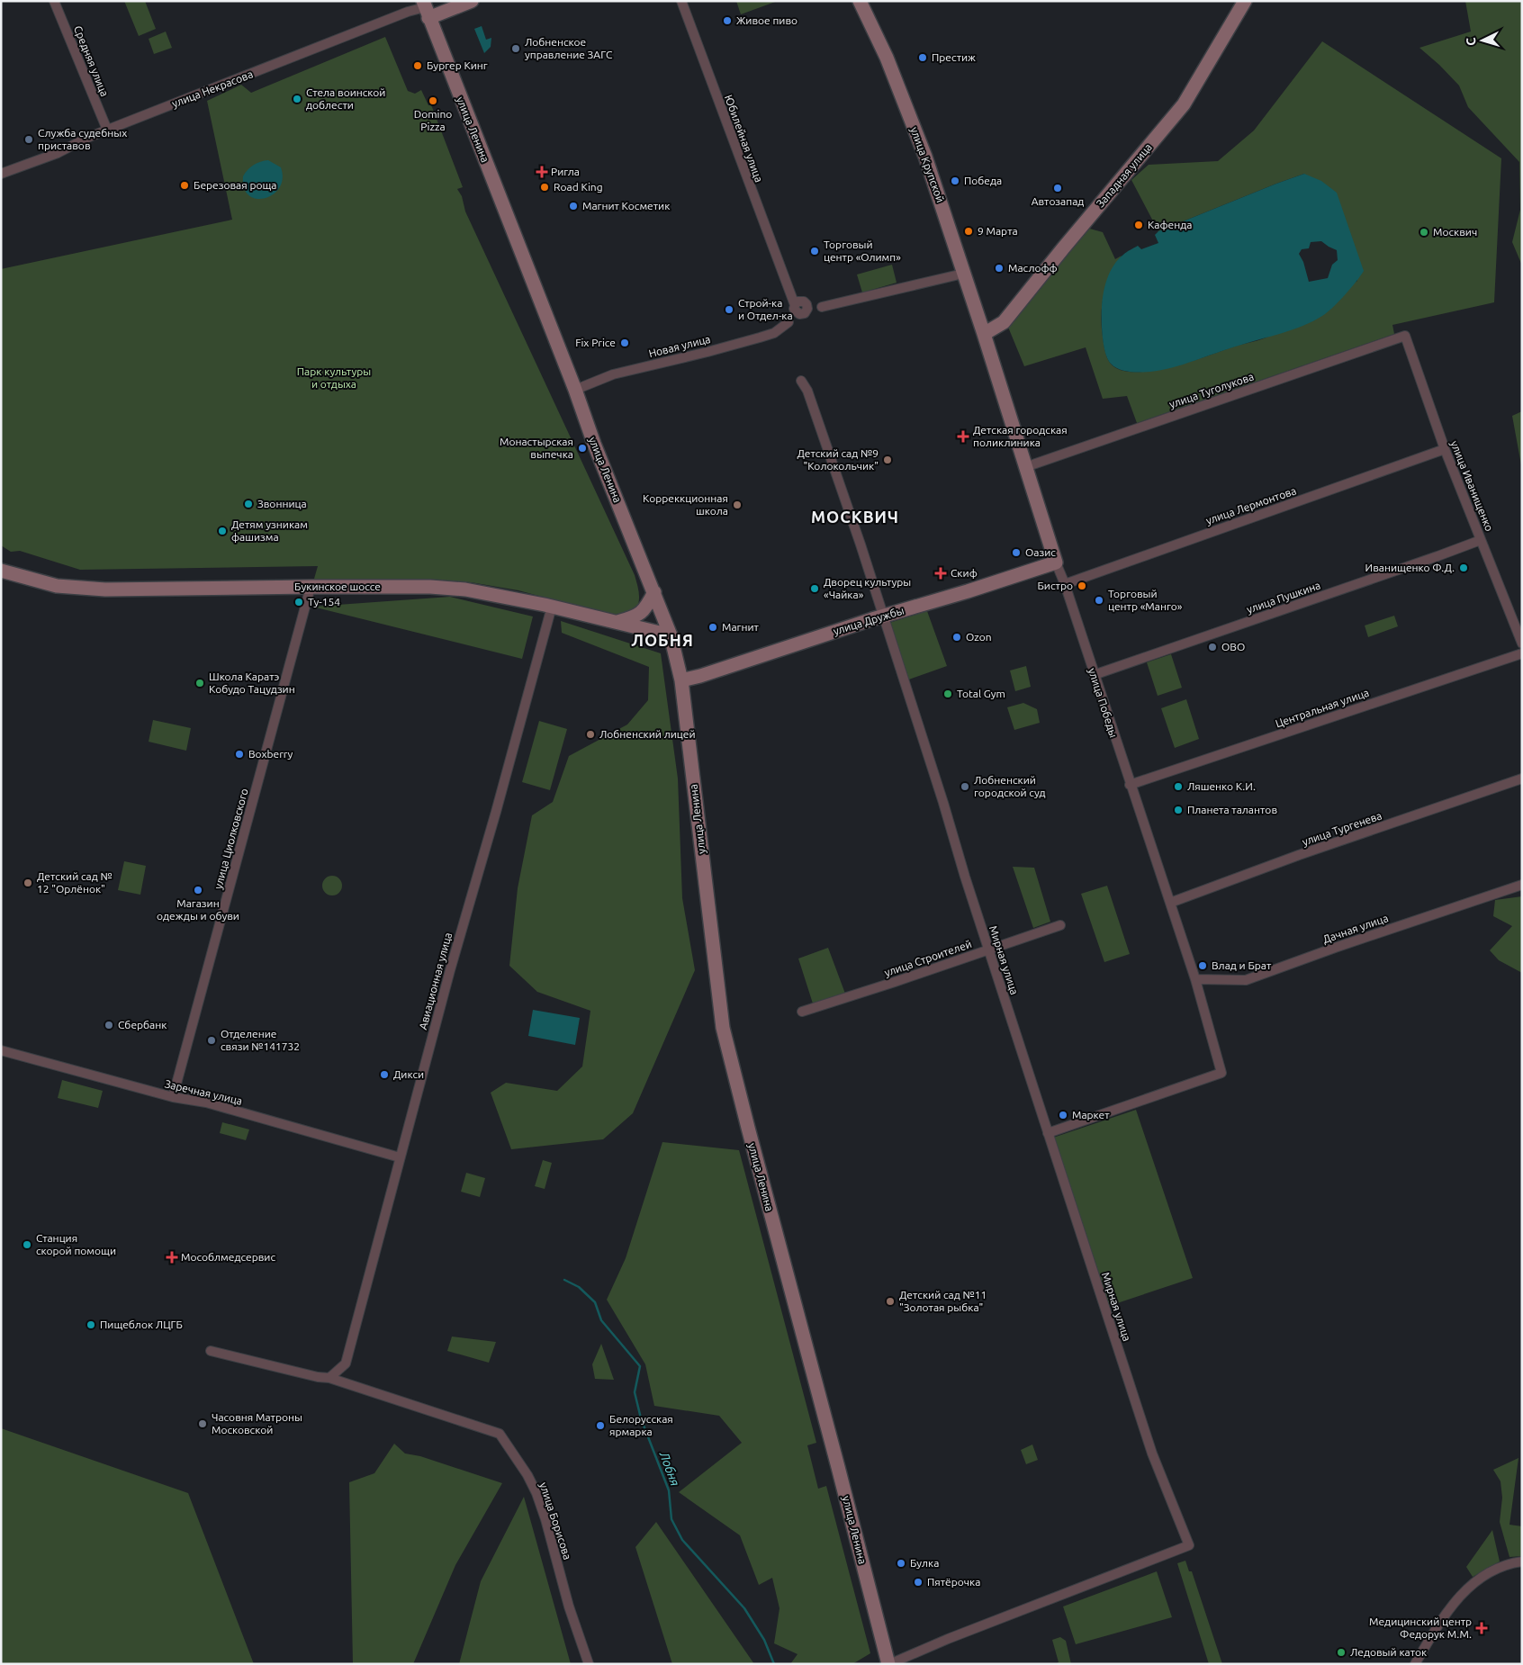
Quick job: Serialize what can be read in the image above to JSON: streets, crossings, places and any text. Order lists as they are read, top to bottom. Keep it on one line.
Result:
{"streets":{"street":["Средняя улица","улица Некрасова","улица Ленина","Юбилейная улица","улица Крупской","Западная улица","Новая улица","улица Туголукова","улица Иванищенко","улица Лермонтова","Букинское шоссе","улица Пушкина","улица Дружбы","улица Победы","Центральная улица","улица Тургенева","улица Циолковского","Дачная улица","улица Строителей","Мирная улица","Авиационная улица","Заречная улица","улица Борисова"]},"crossings":[["Средняя улица","улица Некрасова"],["улица Некрасова","улица Ленина"],["улица Ленина","Новая улица"],["улица Ленина","Букинское шоссе"],["улица Ленина","улица Дружбы"],["улица Ленина","Мирная улица"],["Юбилейная улица","Новая улица"],["улица Крупской","Западная улица"],["улица Крупской","улица Победы"],["Западная улица","улица Победы"],["улица Туголукова","улица Иванищенко"],["улица Туголукова","улица Победы"],["улица Иванищенко","улица Лермонтова"],["улица Иванищенко","улица Пушкина"],["улица Лермонтова","улица Победы"],["Букинское шоссе","улица Циолковского"],["Букинское шоссе","Авиационная улица"],["улица Пушкина","улица Победы"],["улица Дружбы","улица Победы"],["улица Дружбы","Мирная улица"],["улица Победы","Центральная улица"],["улица Победы","улица Тургенева"],["улица Победы","Дачная улица"],["улица Победы","Мирная улица"],["улица Циолковского","Заречная улица"],["улица Строителей","Мирная улица"],["Авиационная улица","Заречная улица"],["Авиационная улица","улица Борисова"]],"districts":["МОСКВИЧ","ЛОБНЯ"],"water":["Лобня"],"parks":["Парк культуры и отдыха"],"places":{"other":["Живое пиво","Лобненское управление ЗАГС","Престиж","Бургер Кинг","Стела воинской доблести","Domino Pizza","Служба судебных приставов","Победа","Березовая роща","Road King","Автозапад","Магнит Косметик","Кафенда","9 Марта","Москвич","Торговый центр «Олимп»","Маслофф","Строй-ка и Отдел-ка","Fix Price","Монастырская выпечка","Детский сад №9 \"Колокольчик\"","Звонница","Корреккционная школа","Детям узникам фашизма","Оазис","Иванищенко Ф.Д.","Бистро","Дворец культуры «Чайка»","Торговый центр «Манго»","Ту-154","Магнит","Ozon","ОВО","Школа Каратэ Кобудо Тацудзин","Total Gym","Лобненский лицей","Boxberry","Лобненский городской суд","Ляшенко К.И.","Планета талантов","Детский сад № 12 \"Орлёнок\"","Магазин одежды и обуви","Влад и Брат","Сбербанк","Отделение связи №141732","Дикси","Маркет","Станция скорой помощи","Детский сад №11 \"Золотая рыбка\"","Пищеблок ЛЦГБ","Часовня Матроны Московской","Белорусская ярмарка","Булка","Пятёрочка","Ледовый каток"],"health":["Ригла","Детская городская поликлиника","Скиф","Мособлмедсервис","Медицинский центр Федорук М.М."]},"north":"left"}
